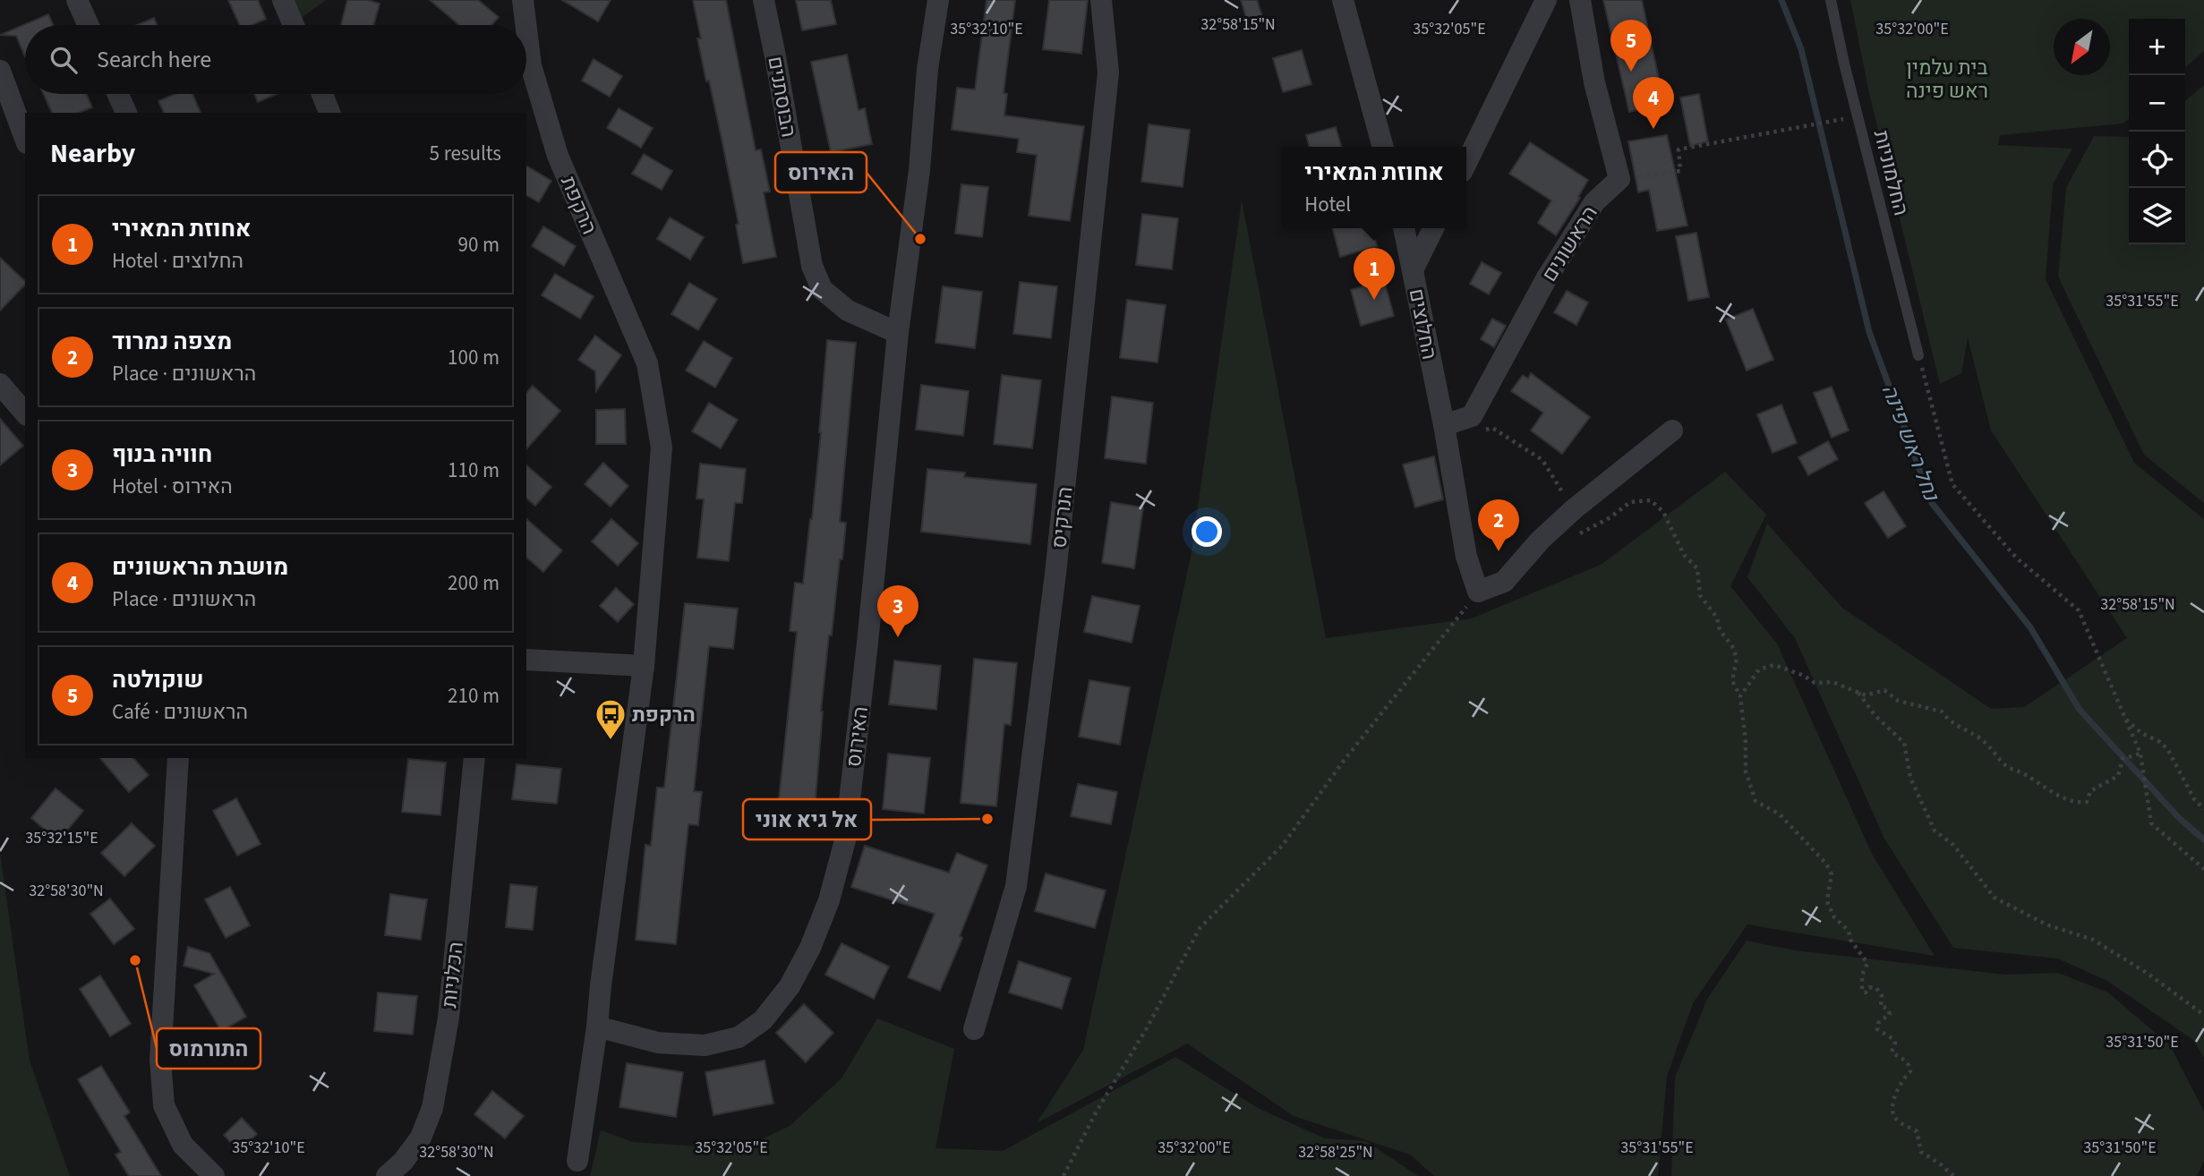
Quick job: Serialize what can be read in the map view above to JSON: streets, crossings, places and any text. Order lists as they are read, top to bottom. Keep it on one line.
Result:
{"streets":{"street":["הבוסתנים","הרקפת","הראשונים","החלוצים","הנרקיס","האירוס","הכלניות"],"lane":["החלמוניות"]},"crossings":[["הבוסתנים","האירוס"],["הרקפת","האירוס"],["הראשונים","החלוצים"]],"water":["נחל ראש פינה"],"parks":["בית עלמין ראש פינה"],"places":{"other":["האירוס","אל גיא אוני","התורמוס"],"bus stop":["הרקפת"]},"north":"bottom left","page":{"map_buttons":["+","−"],"pins":["5","4","1","2","3"],"search":"Search here","heading":["Nearby","5 results"],"popup":["אחוזת המאירי","Hotel"],"list":[{"mark":"1","name":"אחוזת המאירי","note":"Hotel · החלוצים","value":"90 m"},{"mark":"2","name":"מצפה נמרוד","note":"Place · הראשונים","value":"100 m"},{"mark":"3","name":"חוויה בנוף","note":"Hotel · האירוס","value":"110 m"},{"mark":"4","name":"מושבת הראשונים","note":"Place · הראשונים","value":"200 m"},{"mark":"5","name":"שוקולטה","note":"Café · הראשונים","value":"210 m"}]},"coordinates":["32°58'15\"N","35°32'10\"E","35°32'05\"E","35°32'00\"E","35°31'55\"E","35°32'15\"E","32°58'30\"N","35°31'50\"E","32°58'25\"N"]}
